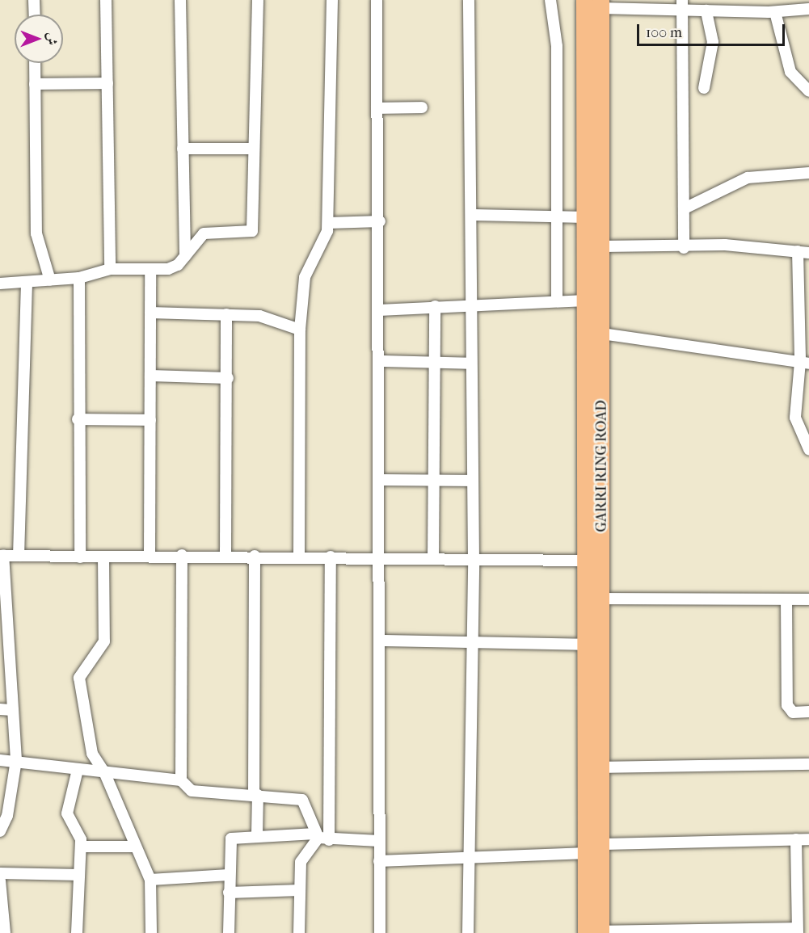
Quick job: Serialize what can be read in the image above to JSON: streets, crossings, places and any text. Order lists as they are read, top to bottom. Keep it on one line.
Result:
{"streets":{"highway":["GARRI RING ROAD"]},"scale_bar":"100 m","north":"right"}
